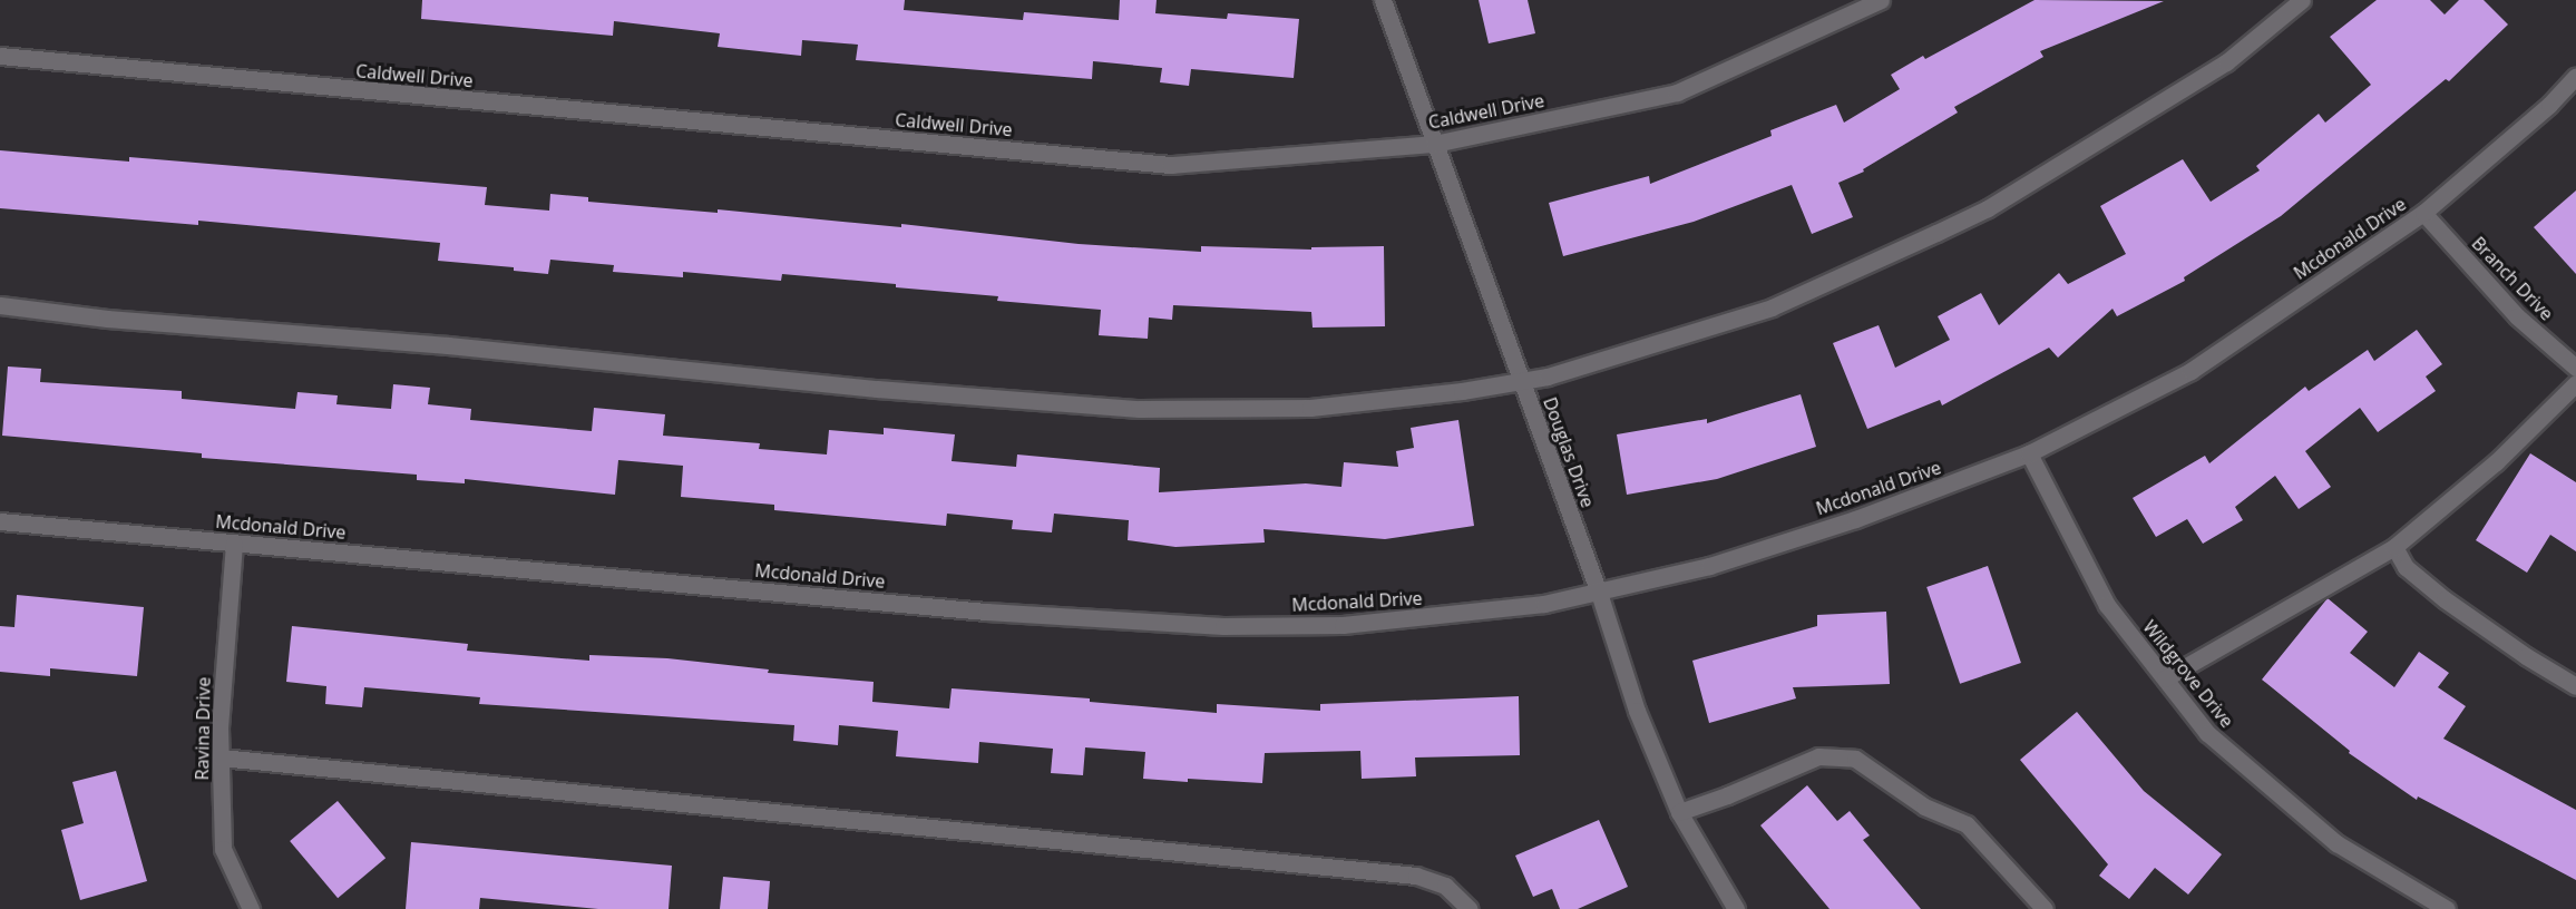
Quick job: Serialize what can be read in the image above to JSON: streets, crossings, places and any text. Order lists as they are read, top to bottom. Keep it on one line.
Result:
{"streets":{"street":["Caldwell Drive","Mcdonald Drive","Branch Drive","Douglas Drive","Wildgrove Drive","Ravina Drive"]},"crossings":[["Caldwell Drive","Douglas Drive"],["Mcdonald Drive","Branch Drive"],["Mcdonald Drive","Douglas Drive"],["Mcdonald Drive","Wildgrove Drive"],["Mcdonald Drive","Ravina Drive"]]}
